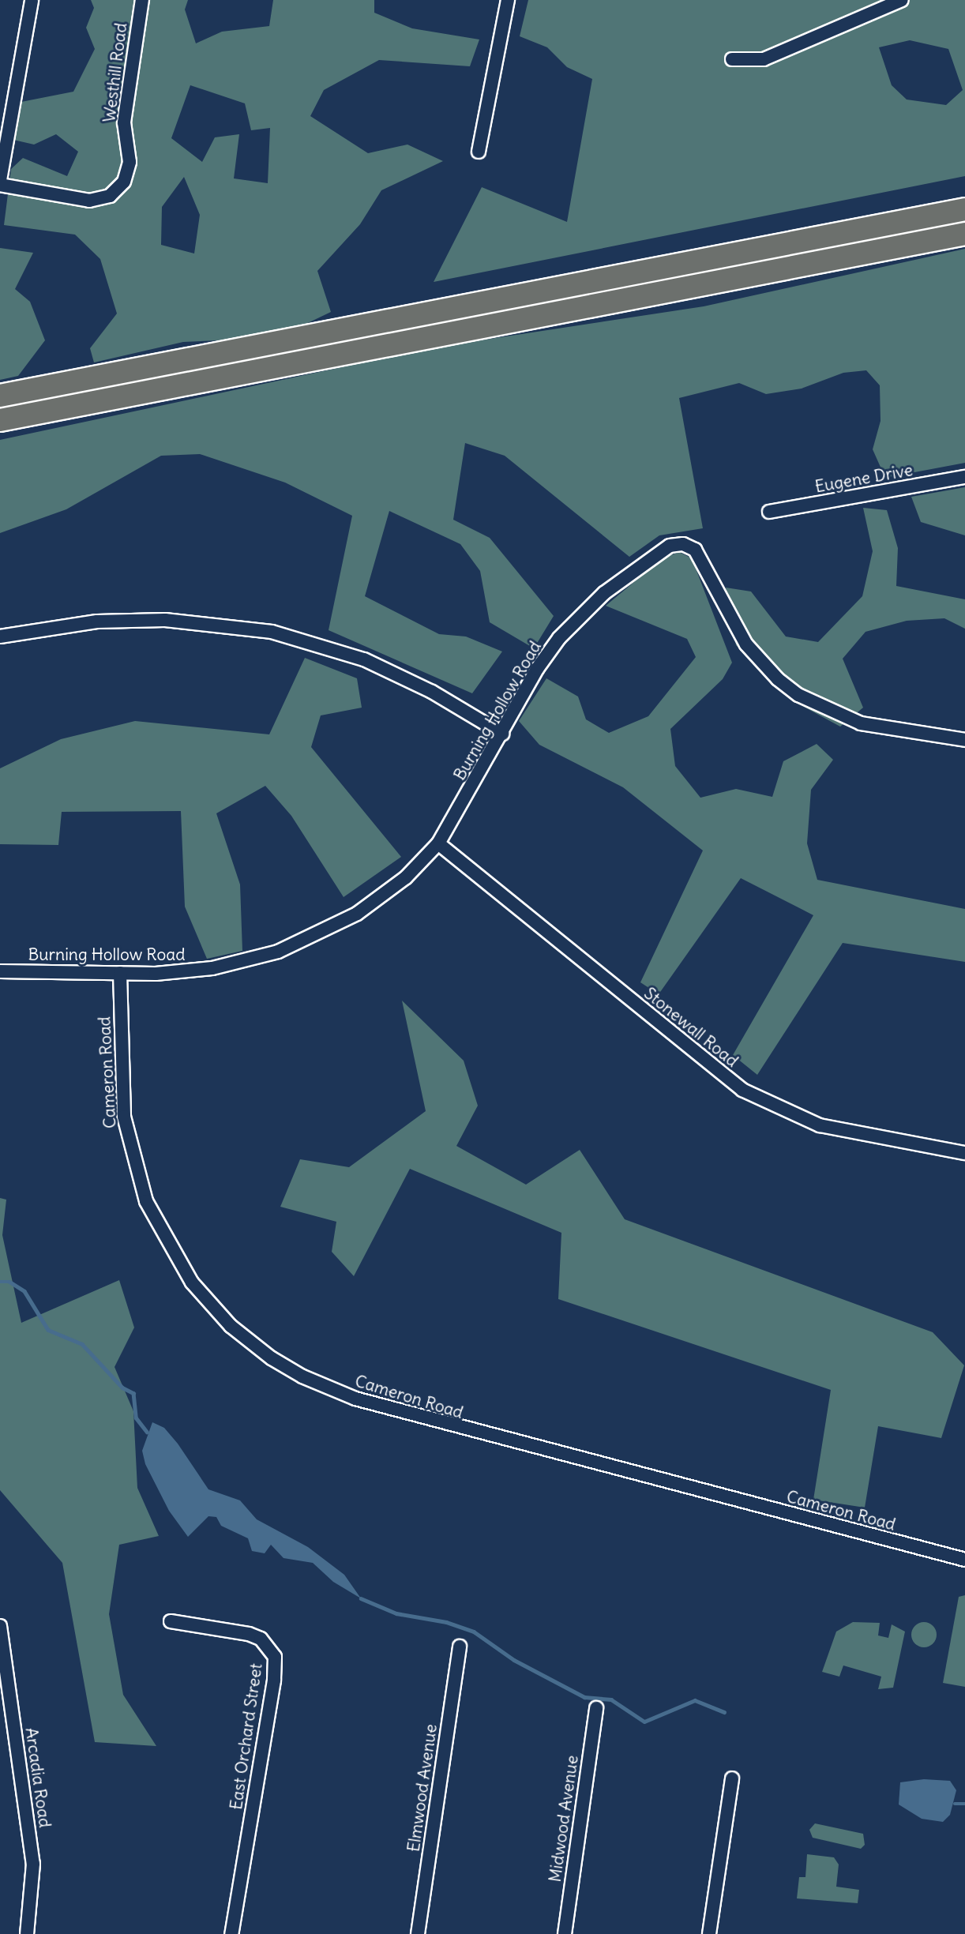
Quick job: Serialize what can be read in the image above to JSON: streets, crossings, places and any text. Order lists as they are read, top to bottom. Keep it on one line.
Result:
{"streets":{"street":["Westhill Road","Eugene Drive","Burning Hollow Road","Stonewall Road","Cameron Road","East Orchard Street","Arcadia Road","Elmwood Avenue","Midwood Avenue"]},"crossings":[["Burning Hollow Road","Stonewall Road"],["Burning Hollow Road","Cameron Road"]]}
